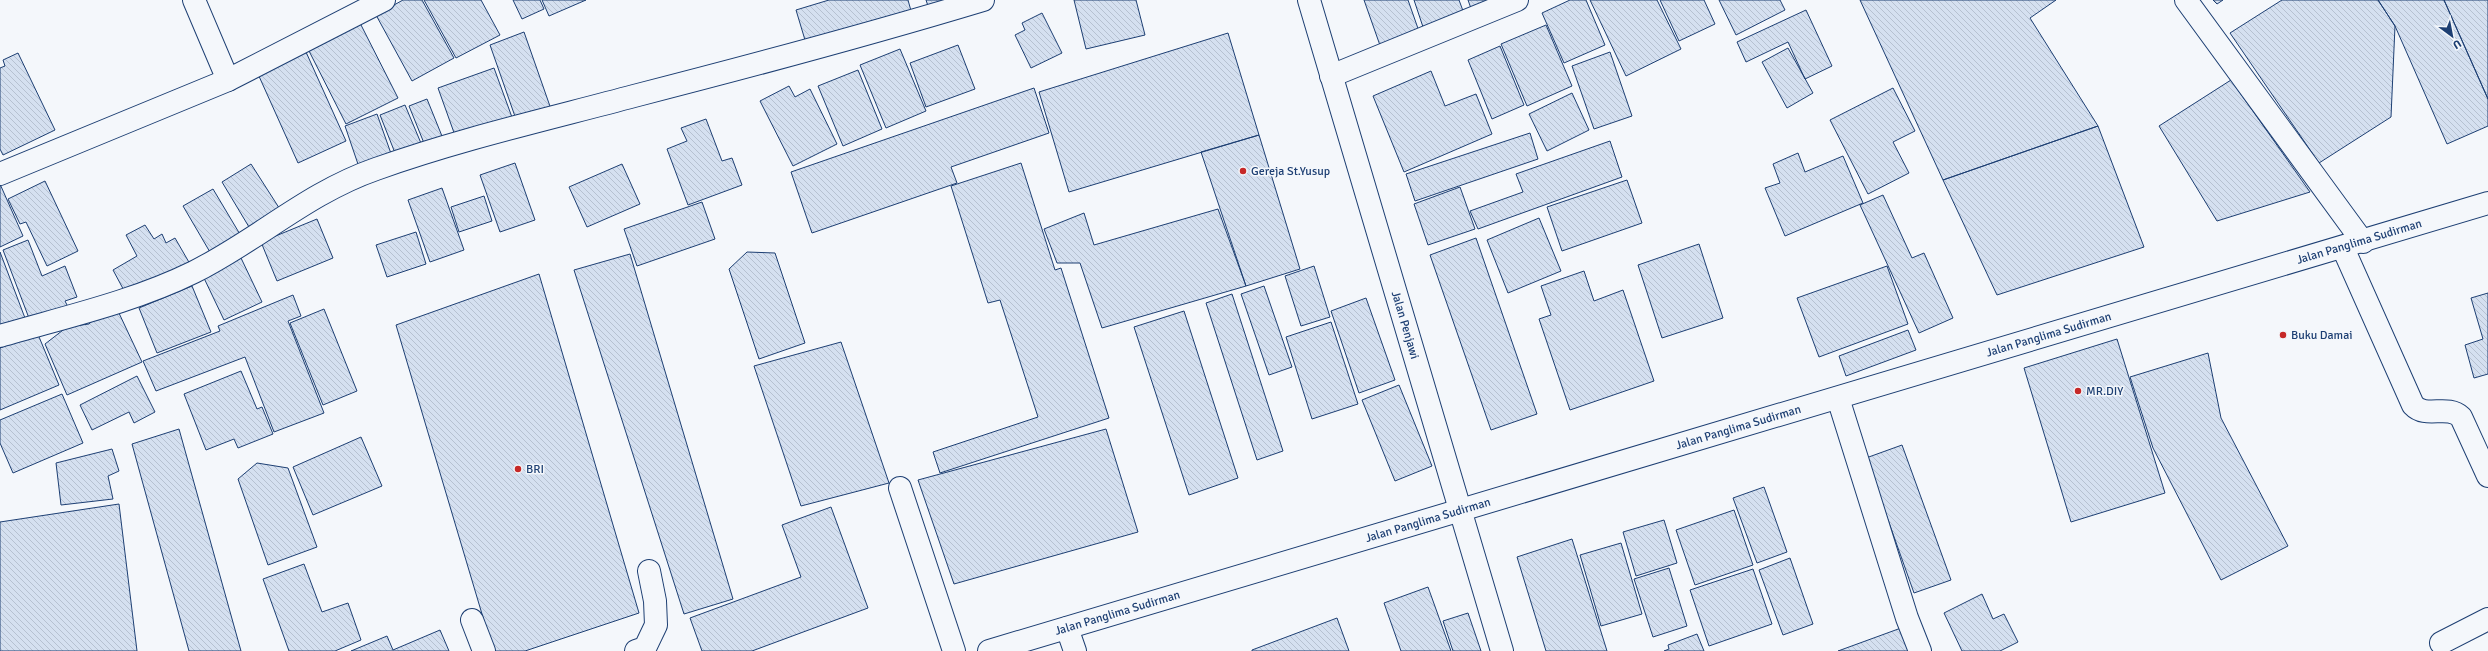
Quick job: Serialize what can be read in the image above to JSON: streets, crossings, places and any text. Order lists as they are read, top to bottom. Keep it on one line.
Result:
{"streets":{"street":["Jalan Panglima Sudirman","Jalan Penjawi"]},"crossings":[["Jalan Panglima Sudirman","Jalan Penjawi"]],"places":["Gereja St.Yusup","Buku Damai","MR.DIY","BRI"],"north":"bottom right"}
